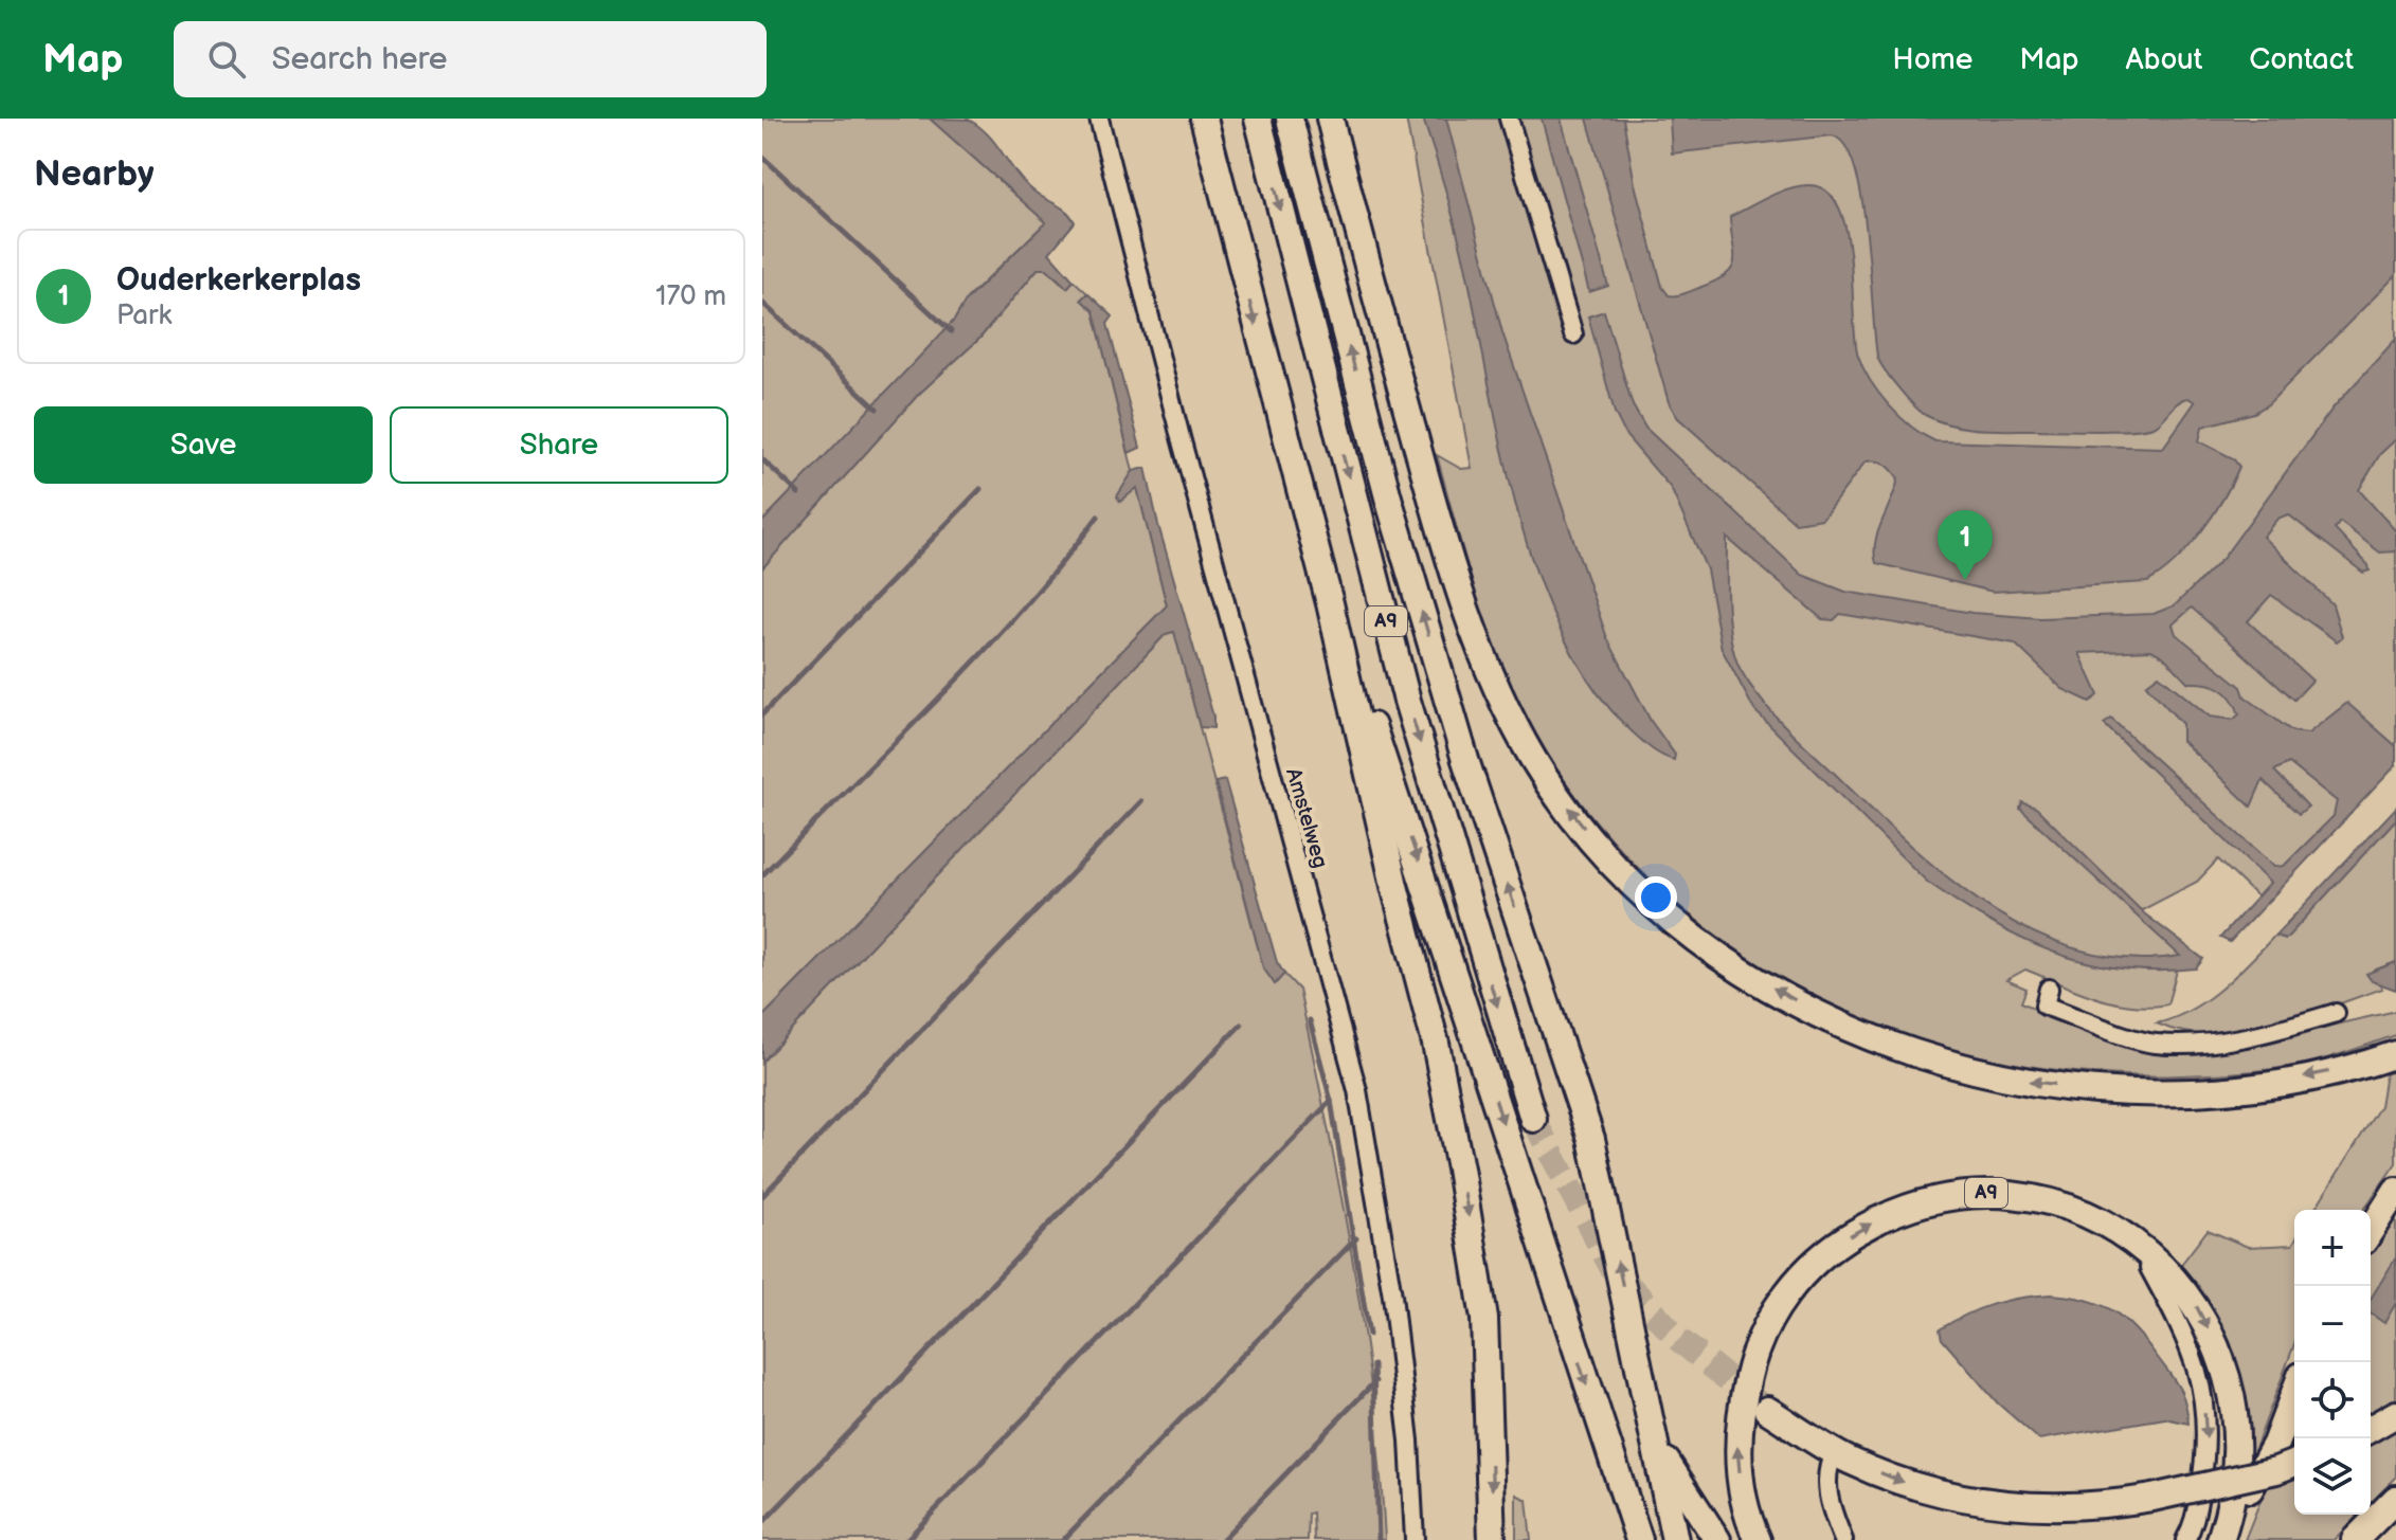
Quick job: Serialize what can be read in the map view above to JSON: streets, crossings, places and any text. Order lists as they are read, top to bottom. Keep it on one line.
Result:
{"streets":{"highway":["A9"],"street":["Amstelweg"]},"page":{"header":"Map","search":"Search here","nav":["Home","Map","About","Contact"],"heading":"Nearby","list":[{"mark":"1","name":"Ouderkerkerplas","note":"Park","value":"170 m"}],"buttons":["Save","Share"],"pins":"1","map_buttons":["+","−"]}}
